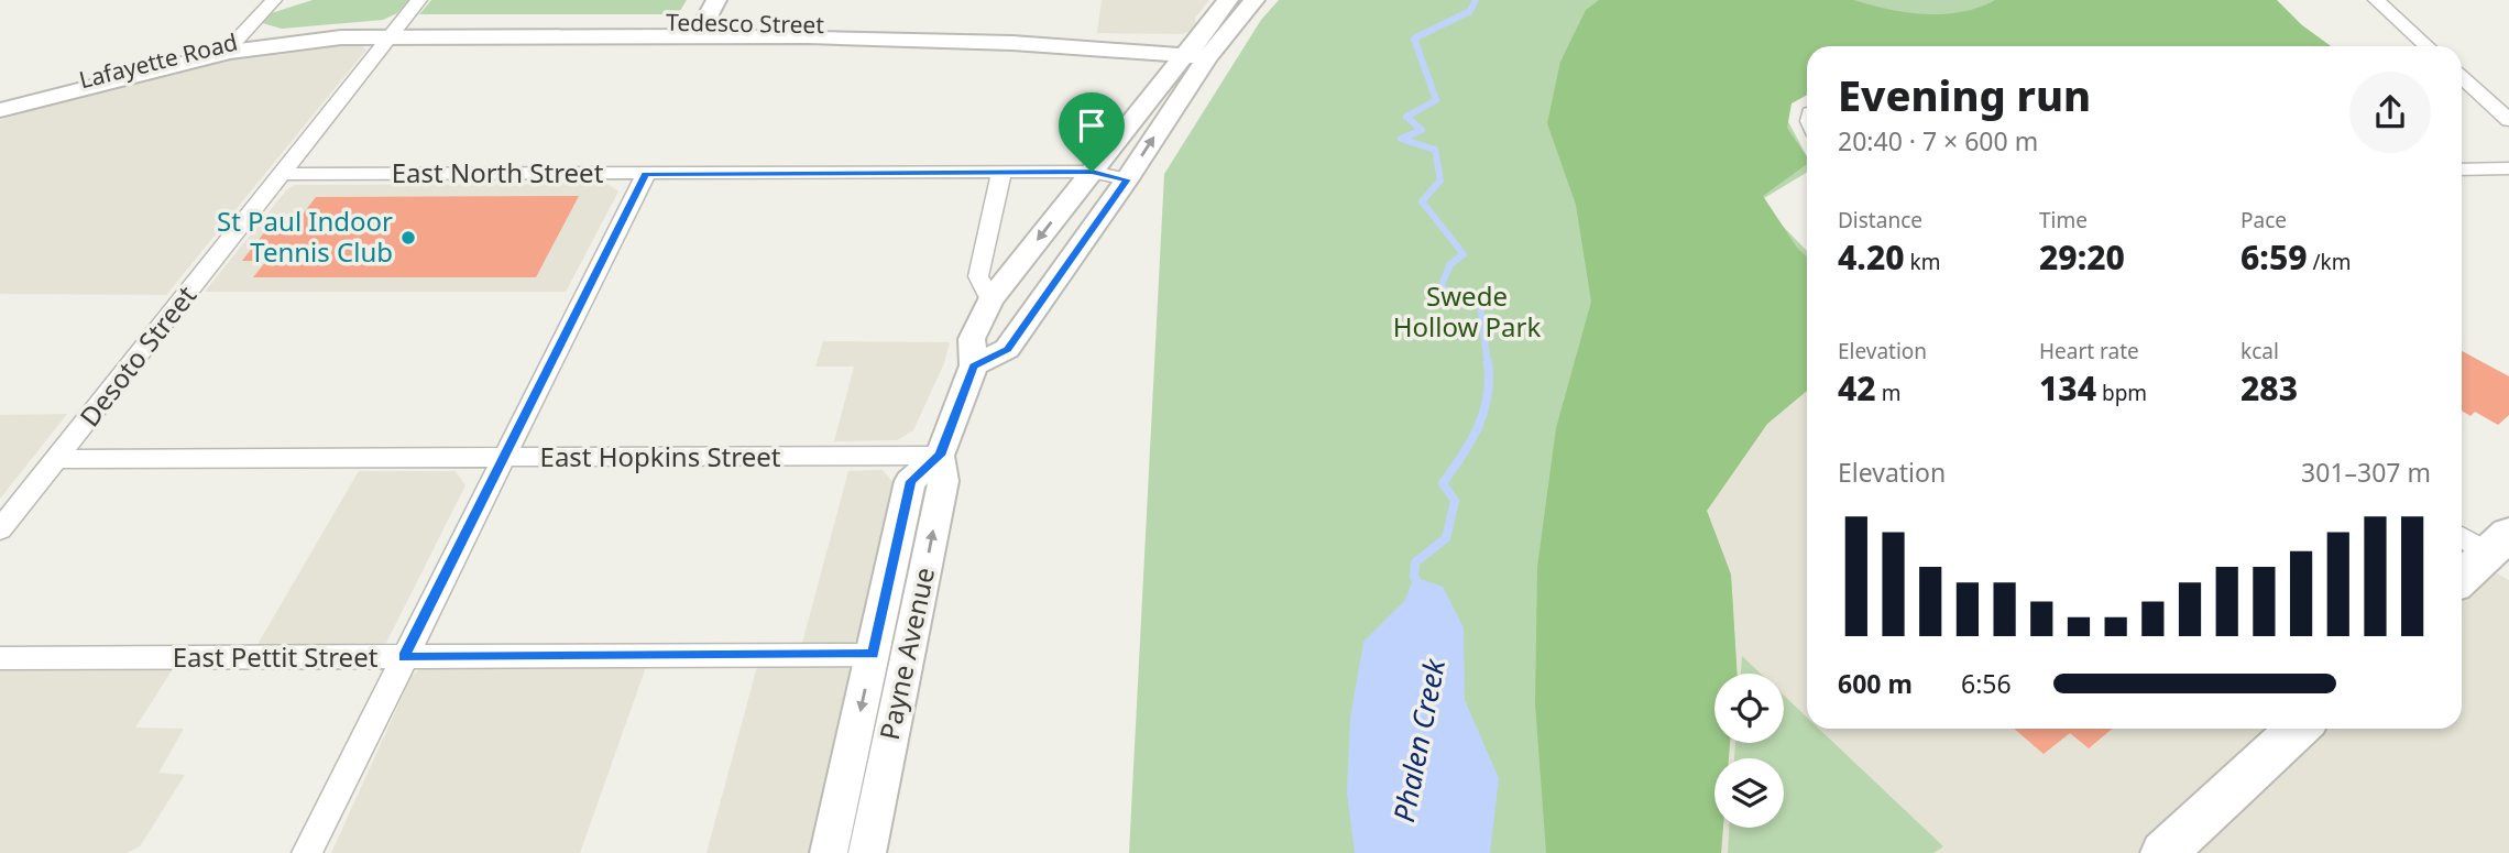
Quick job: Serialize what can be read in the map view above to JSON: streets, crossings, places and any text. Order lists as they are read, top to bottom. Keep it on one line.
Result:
{"streets":{"street":["Tedesco Street","Lafayette Road","East North Street","Desoto Street","East Hopkins Street","Payne Avenue","East Pettit Street"]},"crossings":[["Tedesco Street","Lafayette Road"],["Tedesco Street","Desoto Street"],["Tedesco Street","Payne Avenue"],["East North Street","Desoto Street"],["East North Street","Payne Avenue"],["Desoto Street","East Hopkins Street"],["East Hopkins Street","Payne Avenue"],["Payne Avenue","East Pettit Street"]],"water":["Phalen Creek"],"parks":["Swede Hollow Park"],"places":["St Paul Indoor Tennis Club"],"page":{"heading":["Evening run","20:40 · 7 × 600 m"],"stats":[["Distance","4.20 km"],["Time","29:20"],["Pace","6:59 /km"],["Elevation","42 m"],["Heart rate","134 bpm"],["kcal","283"]],"chart":["Elevation","301–307 m"],"list":[{"name":"600 m","note":"6:56"}]}}
